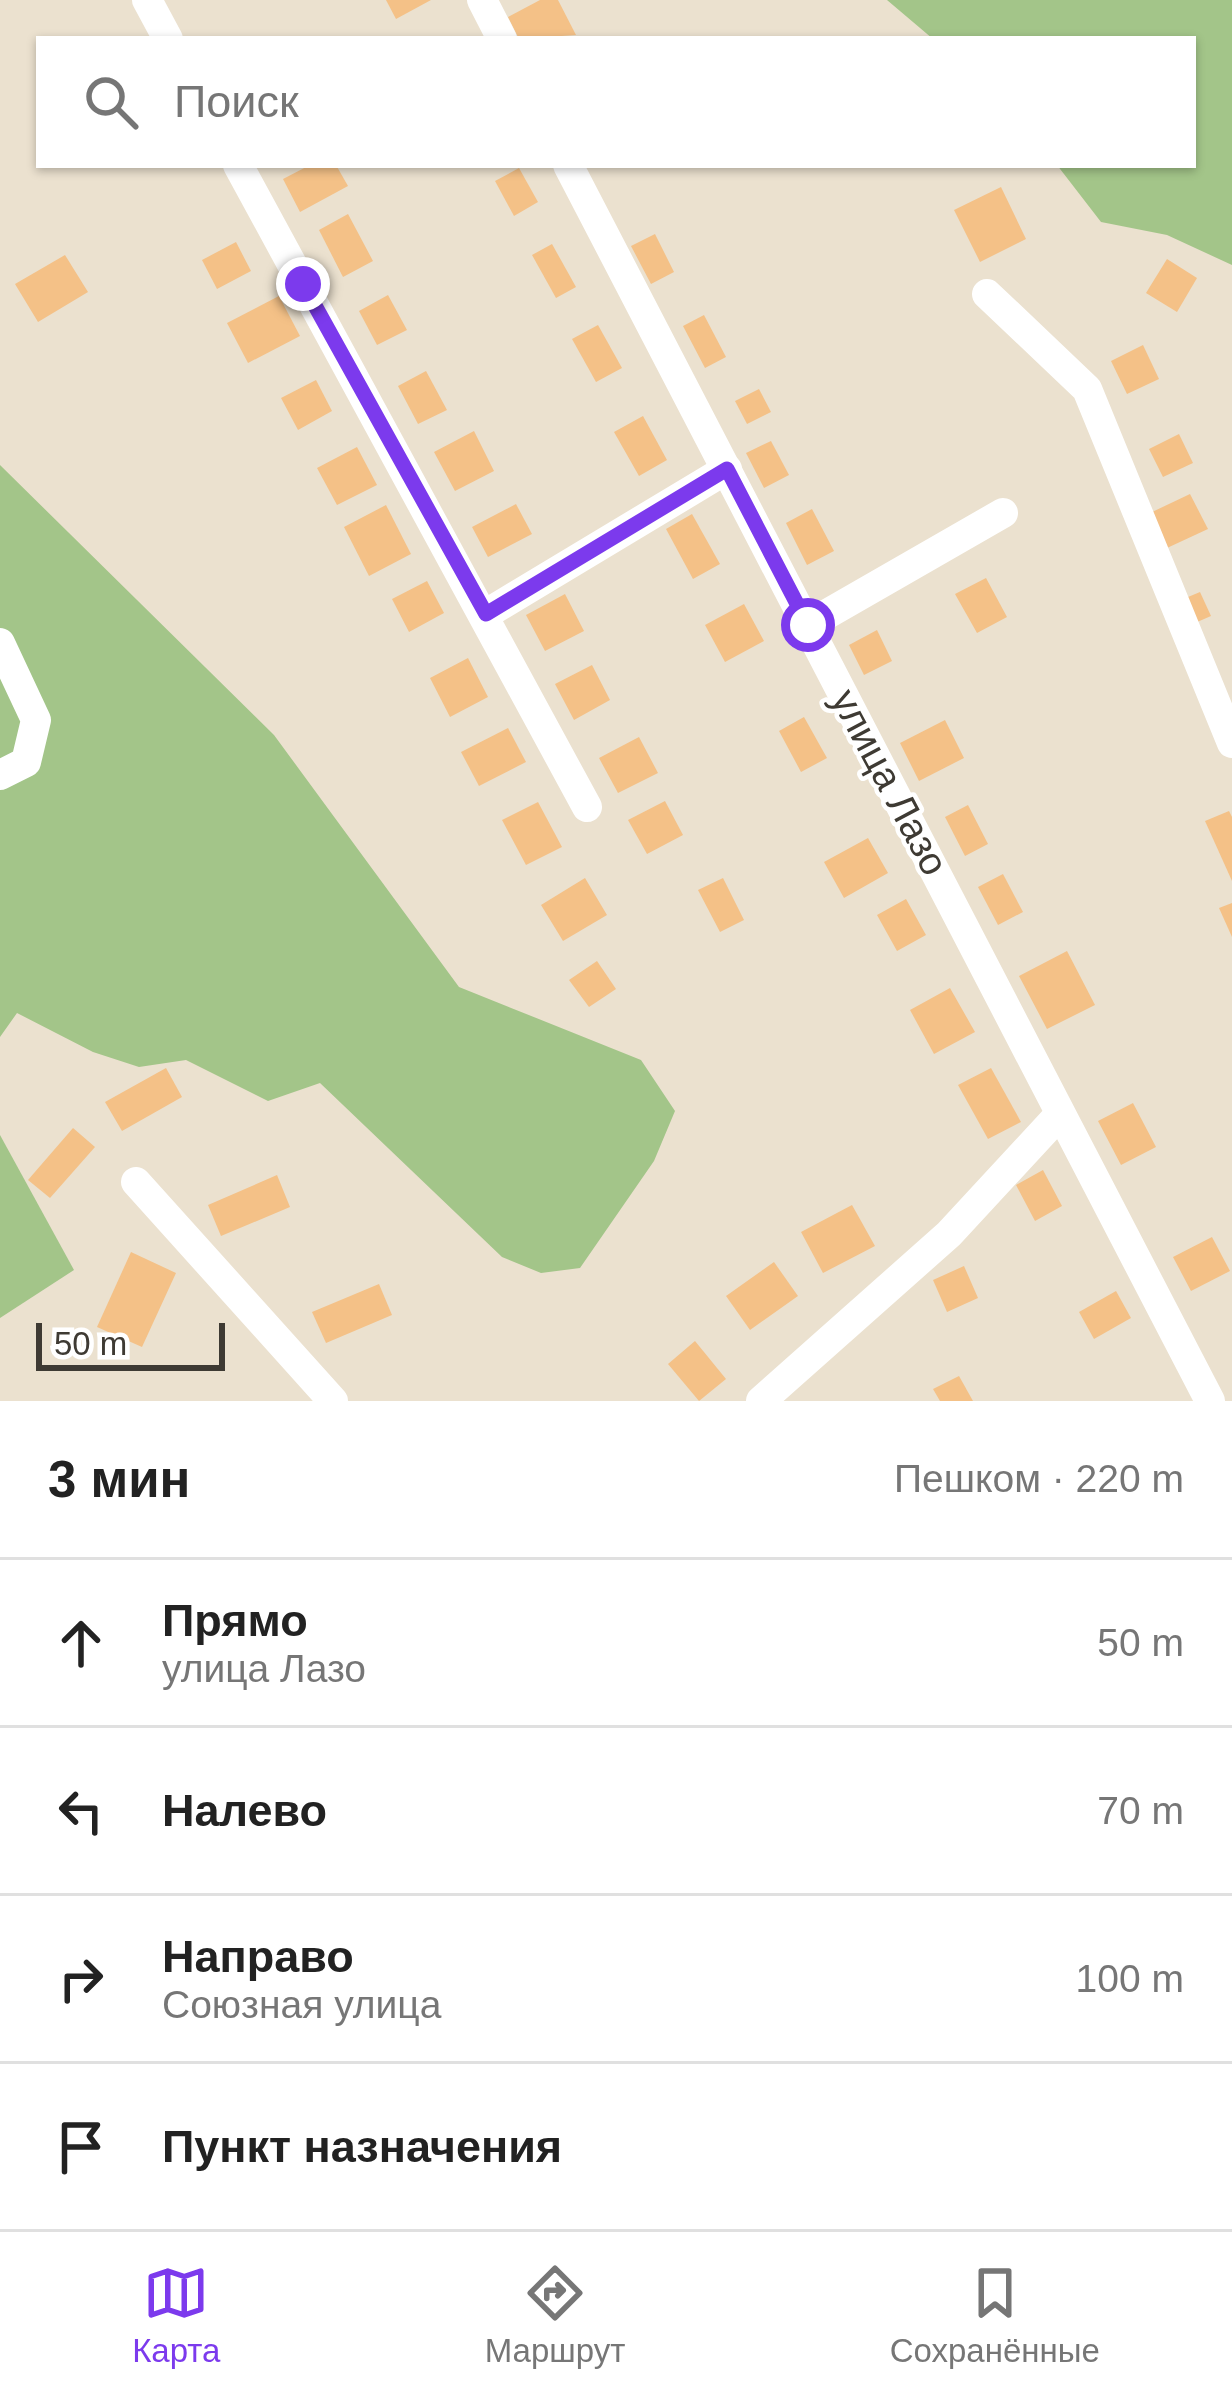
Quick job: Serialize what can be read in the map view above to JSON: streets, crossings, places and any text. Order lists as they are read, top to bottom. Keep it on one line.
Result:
{"streets":{"street":["улица Лазо"]},"scale_bar":"50 m","page":{"search":"Поиск","scale":"50 m","heading":["3 мин","Пешком · 220 m"],"list":[["Прямо","улица Лазо","50 m"],["Налево","70 m"],["Направо","Союзная улица","100 m"],"Пункт назначения"],"nav":["Карта","Маршрут","Сохранённые"]}}
